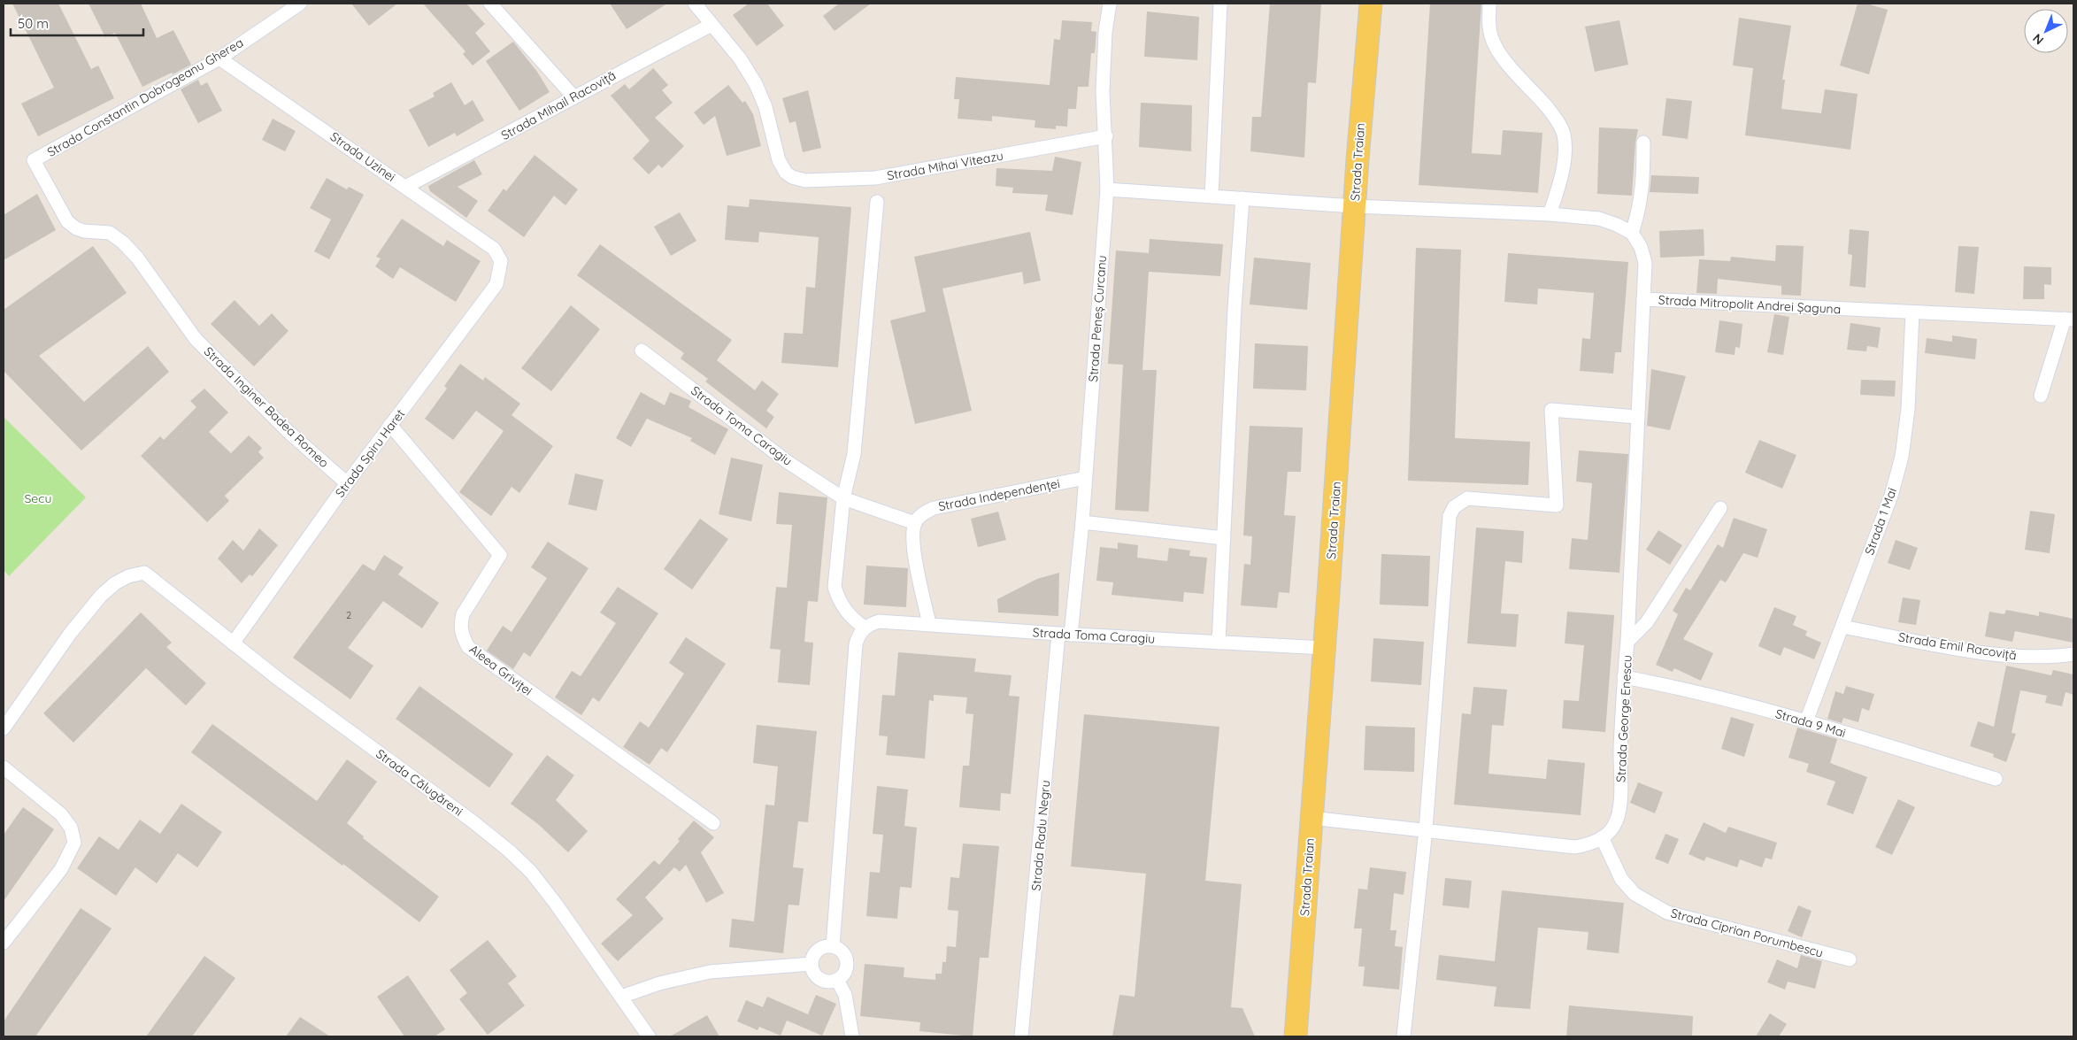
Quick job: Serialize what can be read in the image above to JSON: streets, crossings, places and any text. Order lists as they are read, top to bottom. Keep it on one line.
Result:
{"streets":{"main road":["Strada Traian"],"street":["Strada Constantin Dobrogeanu Gherea","Strada Mihail Racoviță","Strada Uzinei","Strada Mihai Viteazu","Strada Mitropolit Andrei Șaguna","Strada Peneș Curcanu","Strada Inginer Badea Romeo","Strada Toma Caragiu","Strada Spiru Haret","Strada Independenței","Strada 1 Mai","Strada Emil Racoviță","Aleea Griviței","Strada George Enescu","Strada 9 Mai","Strada Călugăreni","Strada Radu Negru","Strada Ciprian Porumbescu"]},"crossings":[["Strada Constantin Dobrogeanu Gherea","Strada Uzinei"],["Strada Constantin Dobrogeanu Gherea","Strada Inginer Badea Romeo"],["Strada Mihail Racoviță","Strada Uzinei"],["Strada Mihail Racoviță","Strada Mihai Viteazu"],["Strada Uzinei","Strada Spiru Haret"],["Strada Traian","Strada Toma Caragiu"],["Strada Traian","Strada George Enescu"],["Strada Mihai Viteazu","Strada Peneș Curcanu"],["Strada Mitropolit Andrei Șaguna","Strada 1 Mai"],["Strada Mitropolit Andrei Șaguna","Strada George Enescu"],["Strada Peneș Curcanu","Strada Toma Caragiu"],["Strada Peneș Curcanu","Strada Independenței"],["Strada Peneș Curcanu","Strada Radu Negru"],["Strada Inginer Badea Romeo","Strada Spiru Haret"],["Strada Toma Caragiu","Strada Independenței"],["Strada Toma Caragiu","Strada Radu Negru"],["Strada Spiru Haret","Aleea Griviței"],["Strada Spiru Haret","Strada Călugăreni"],["Strada 1 Mai","Strada Emil Racoviță"],["Strada 1 Mai","Strada 9 Mai"],["Strada George Enescu","Strada 9 Mai"],["Strada George Enescu","Strada Ciprian Porumbescu"]],"parks":["Secu"],"house_numbers":["2"],"scale_bar":"50 m","north":"bottom left"}
